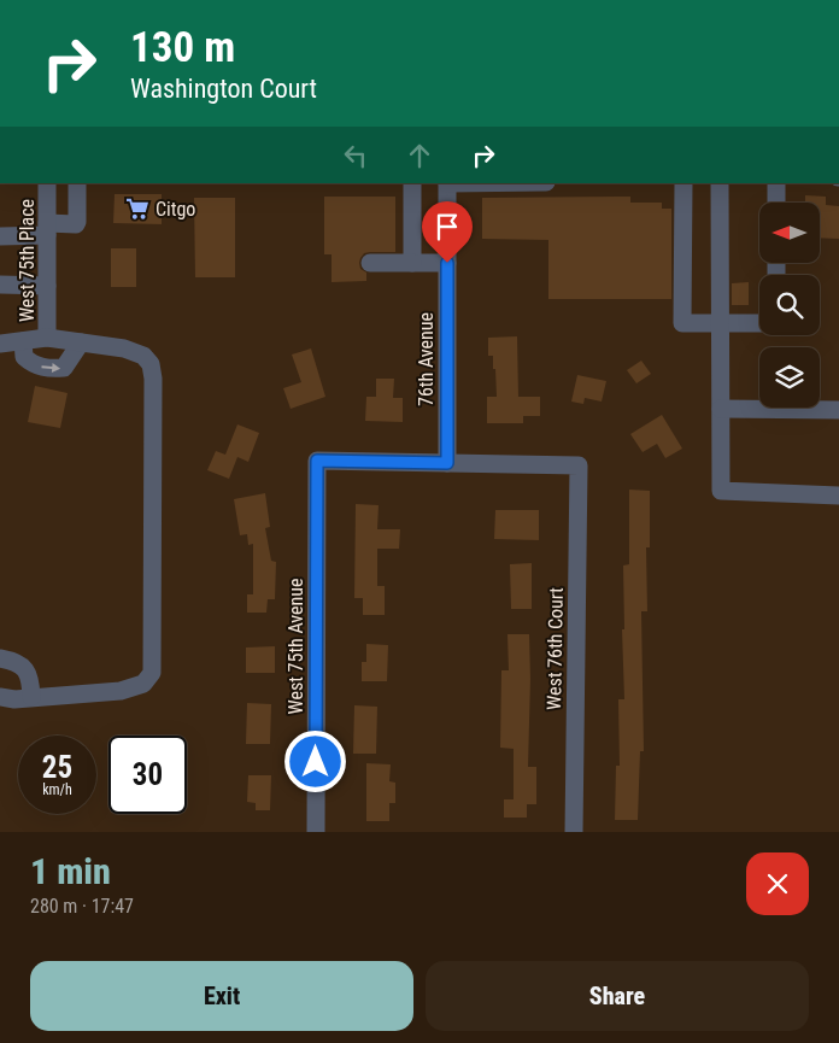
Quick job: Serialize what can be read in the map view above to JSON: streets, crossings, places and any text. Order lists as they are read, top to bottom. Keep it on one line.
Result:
{"streets":{"street":["West 75th Place","76th Avenue","West 75th Avenue","West 76th Court"]},"crossings":[["76th Avenue","West 75th Avenue"],["76th Avenue","West 76th Court"],["West 75th Avenue","West 76th Court"]],"places":{"supermarket":["Citgo"]},"north":"left","page":{"turn":["130 m","Washington Court"],"speed":"25 km/h","limit":"30","heading":["1 min","280 m · 17:47"],"buttons":["Exit","Share"]}}
